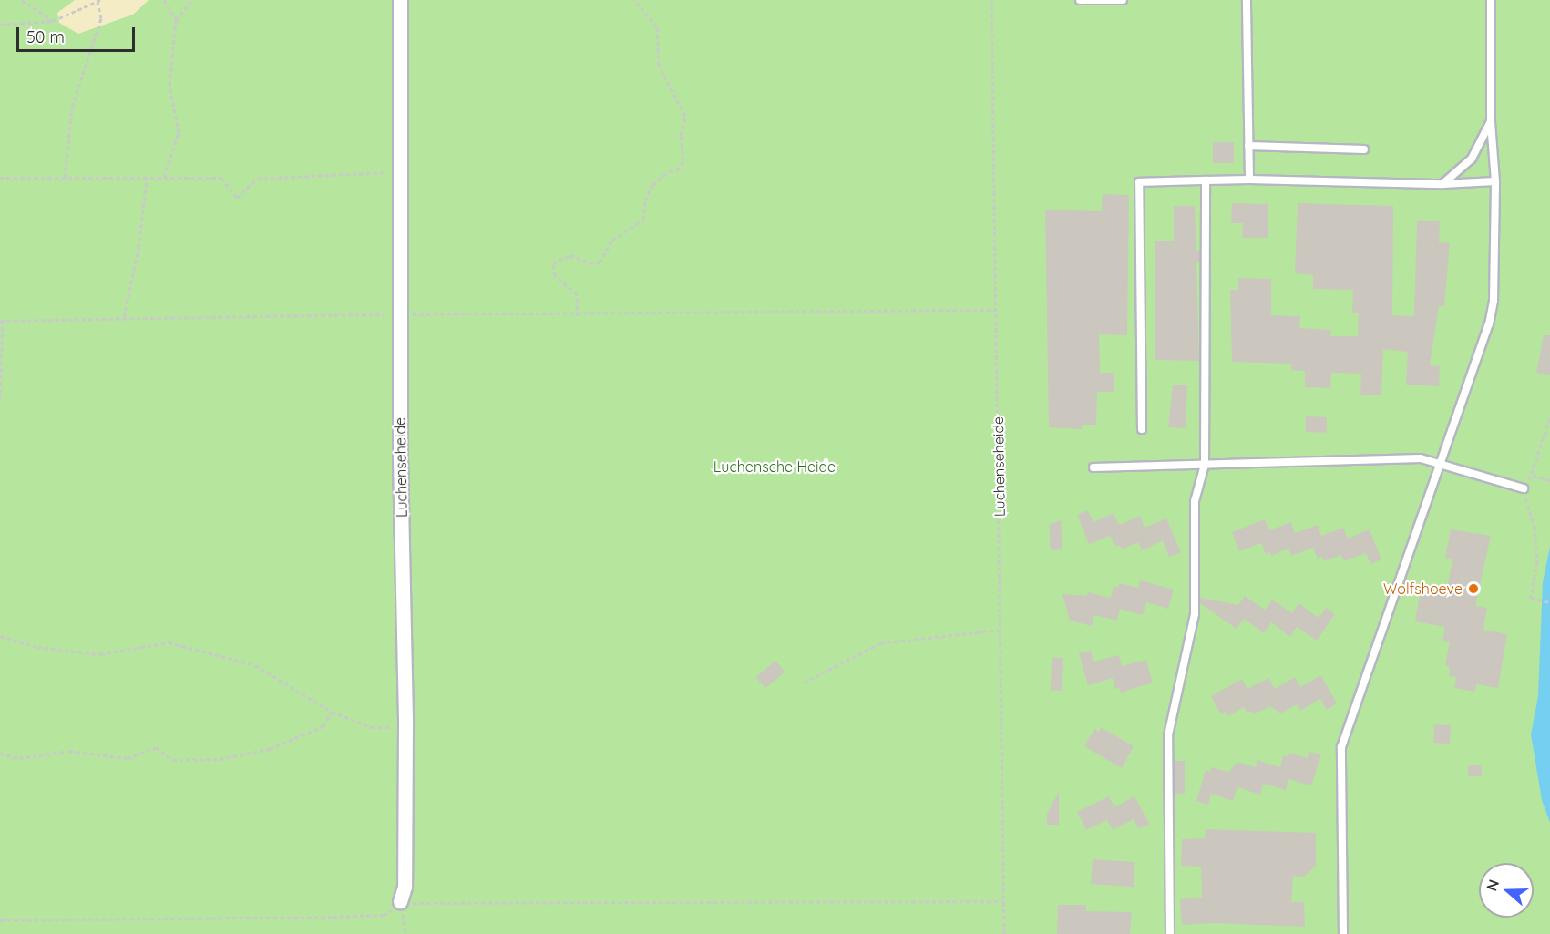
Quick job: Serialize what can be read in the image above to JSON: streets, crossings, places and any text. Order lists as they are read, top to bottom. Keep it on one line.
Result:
{"streets":{"street":["Luchenseheide"]},"parks":["Luchensche Heide"],"places":["Wolfshoeve"],"scale_bar":"50 m","north":"left"}
